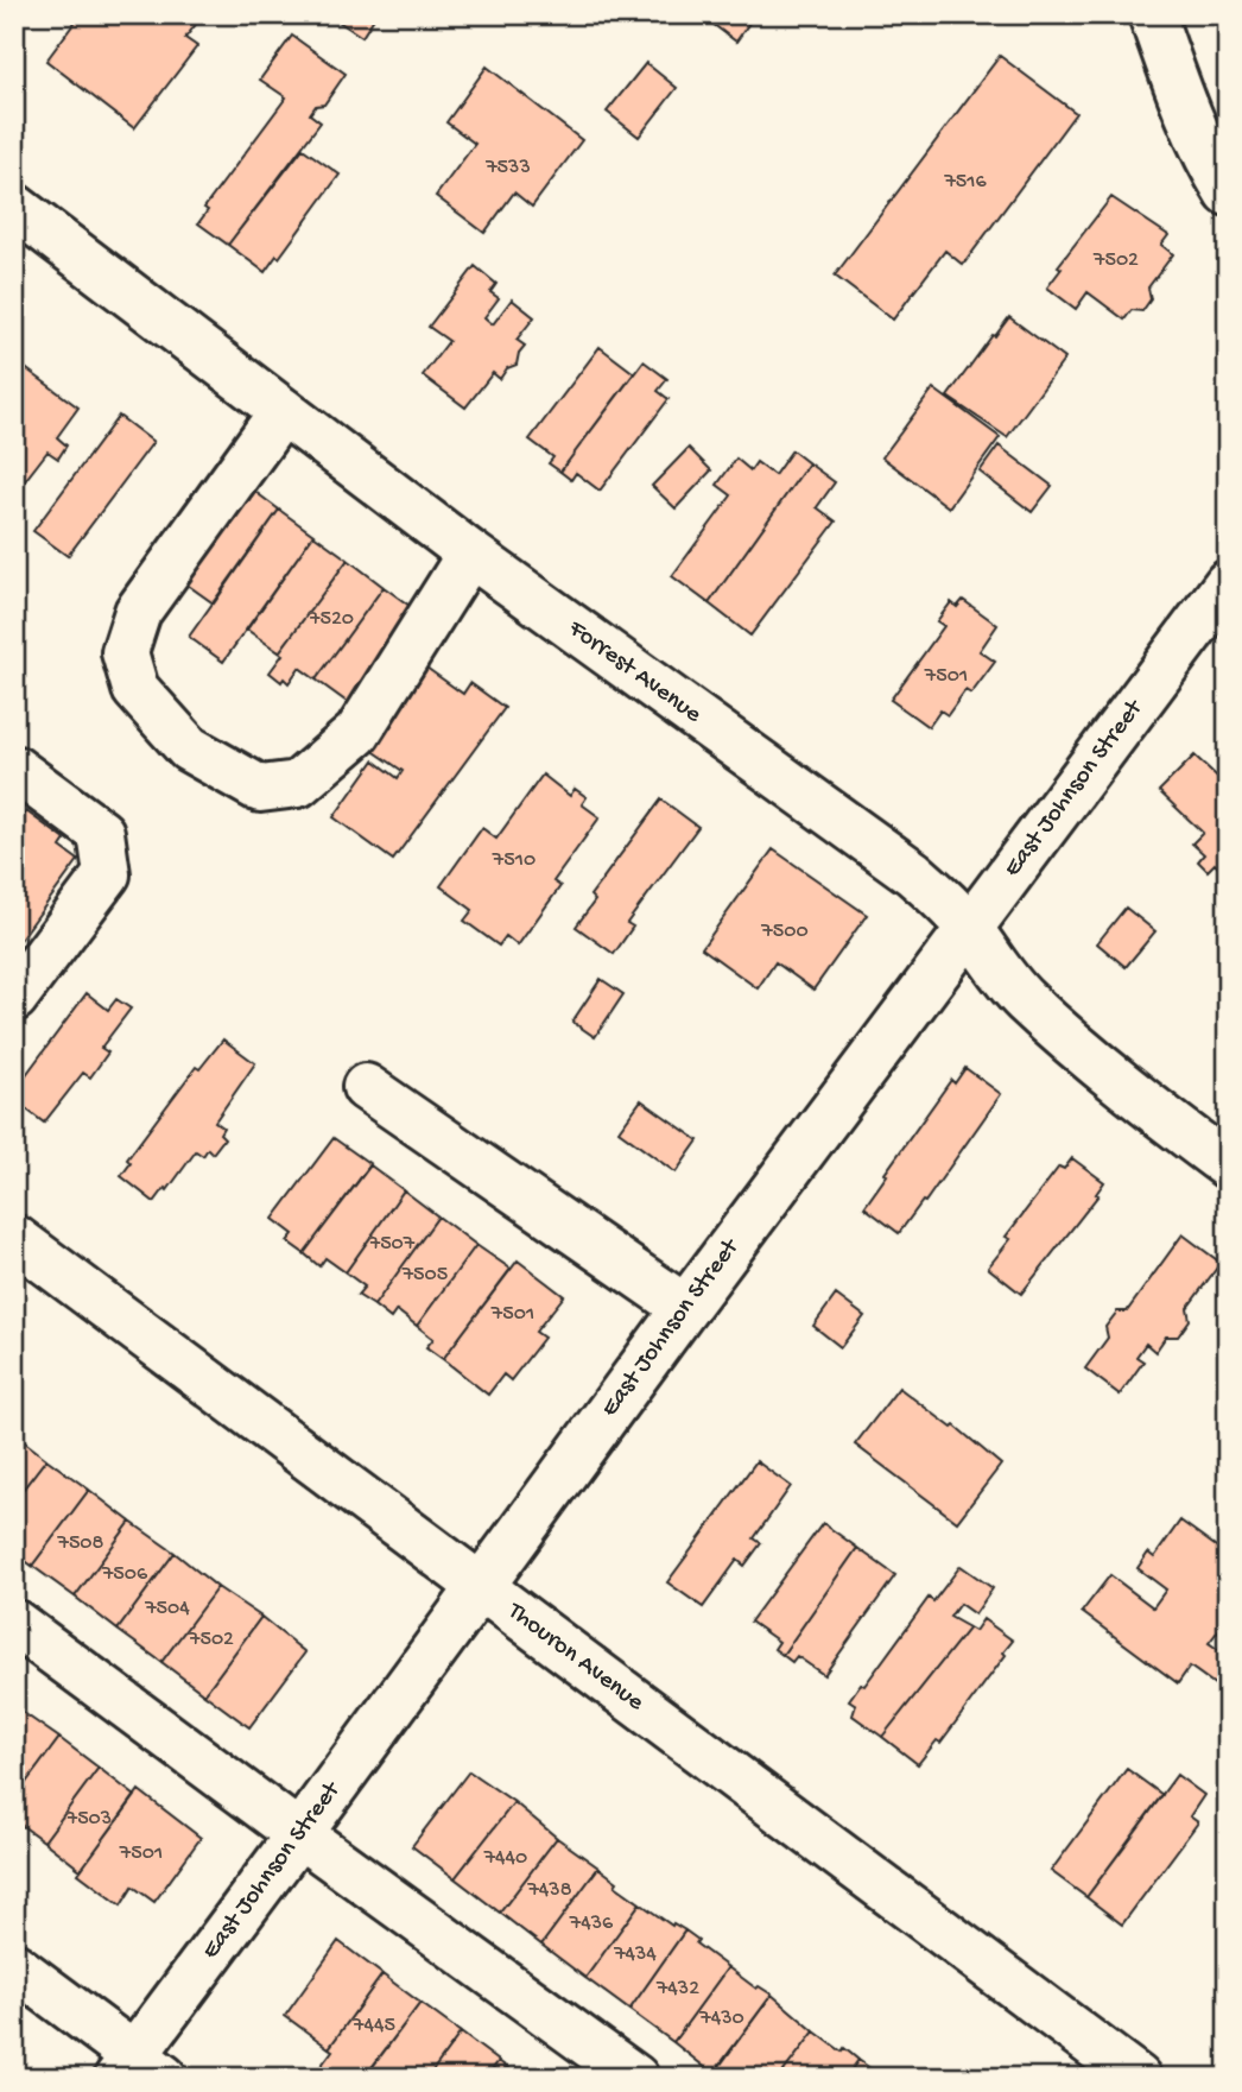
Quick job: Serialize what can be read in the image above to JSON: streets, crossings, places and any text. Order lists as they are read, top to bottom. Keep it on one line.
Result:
{"streets":{"street":["Forrest Avenue","East Johnson Street","Thouron Avenue"]},"crossings":[["Forrest Avenue","East Johnson Street"],["East Johnson Street","Thouron Avenue"]],"house_numbers":["7533","7516","7502","7520","7501","7510","7500","7507","7505","7501","7508","7506","7504","7502","7503","7501","7440","7438","7436","7434","7432","7430","7445"]}
